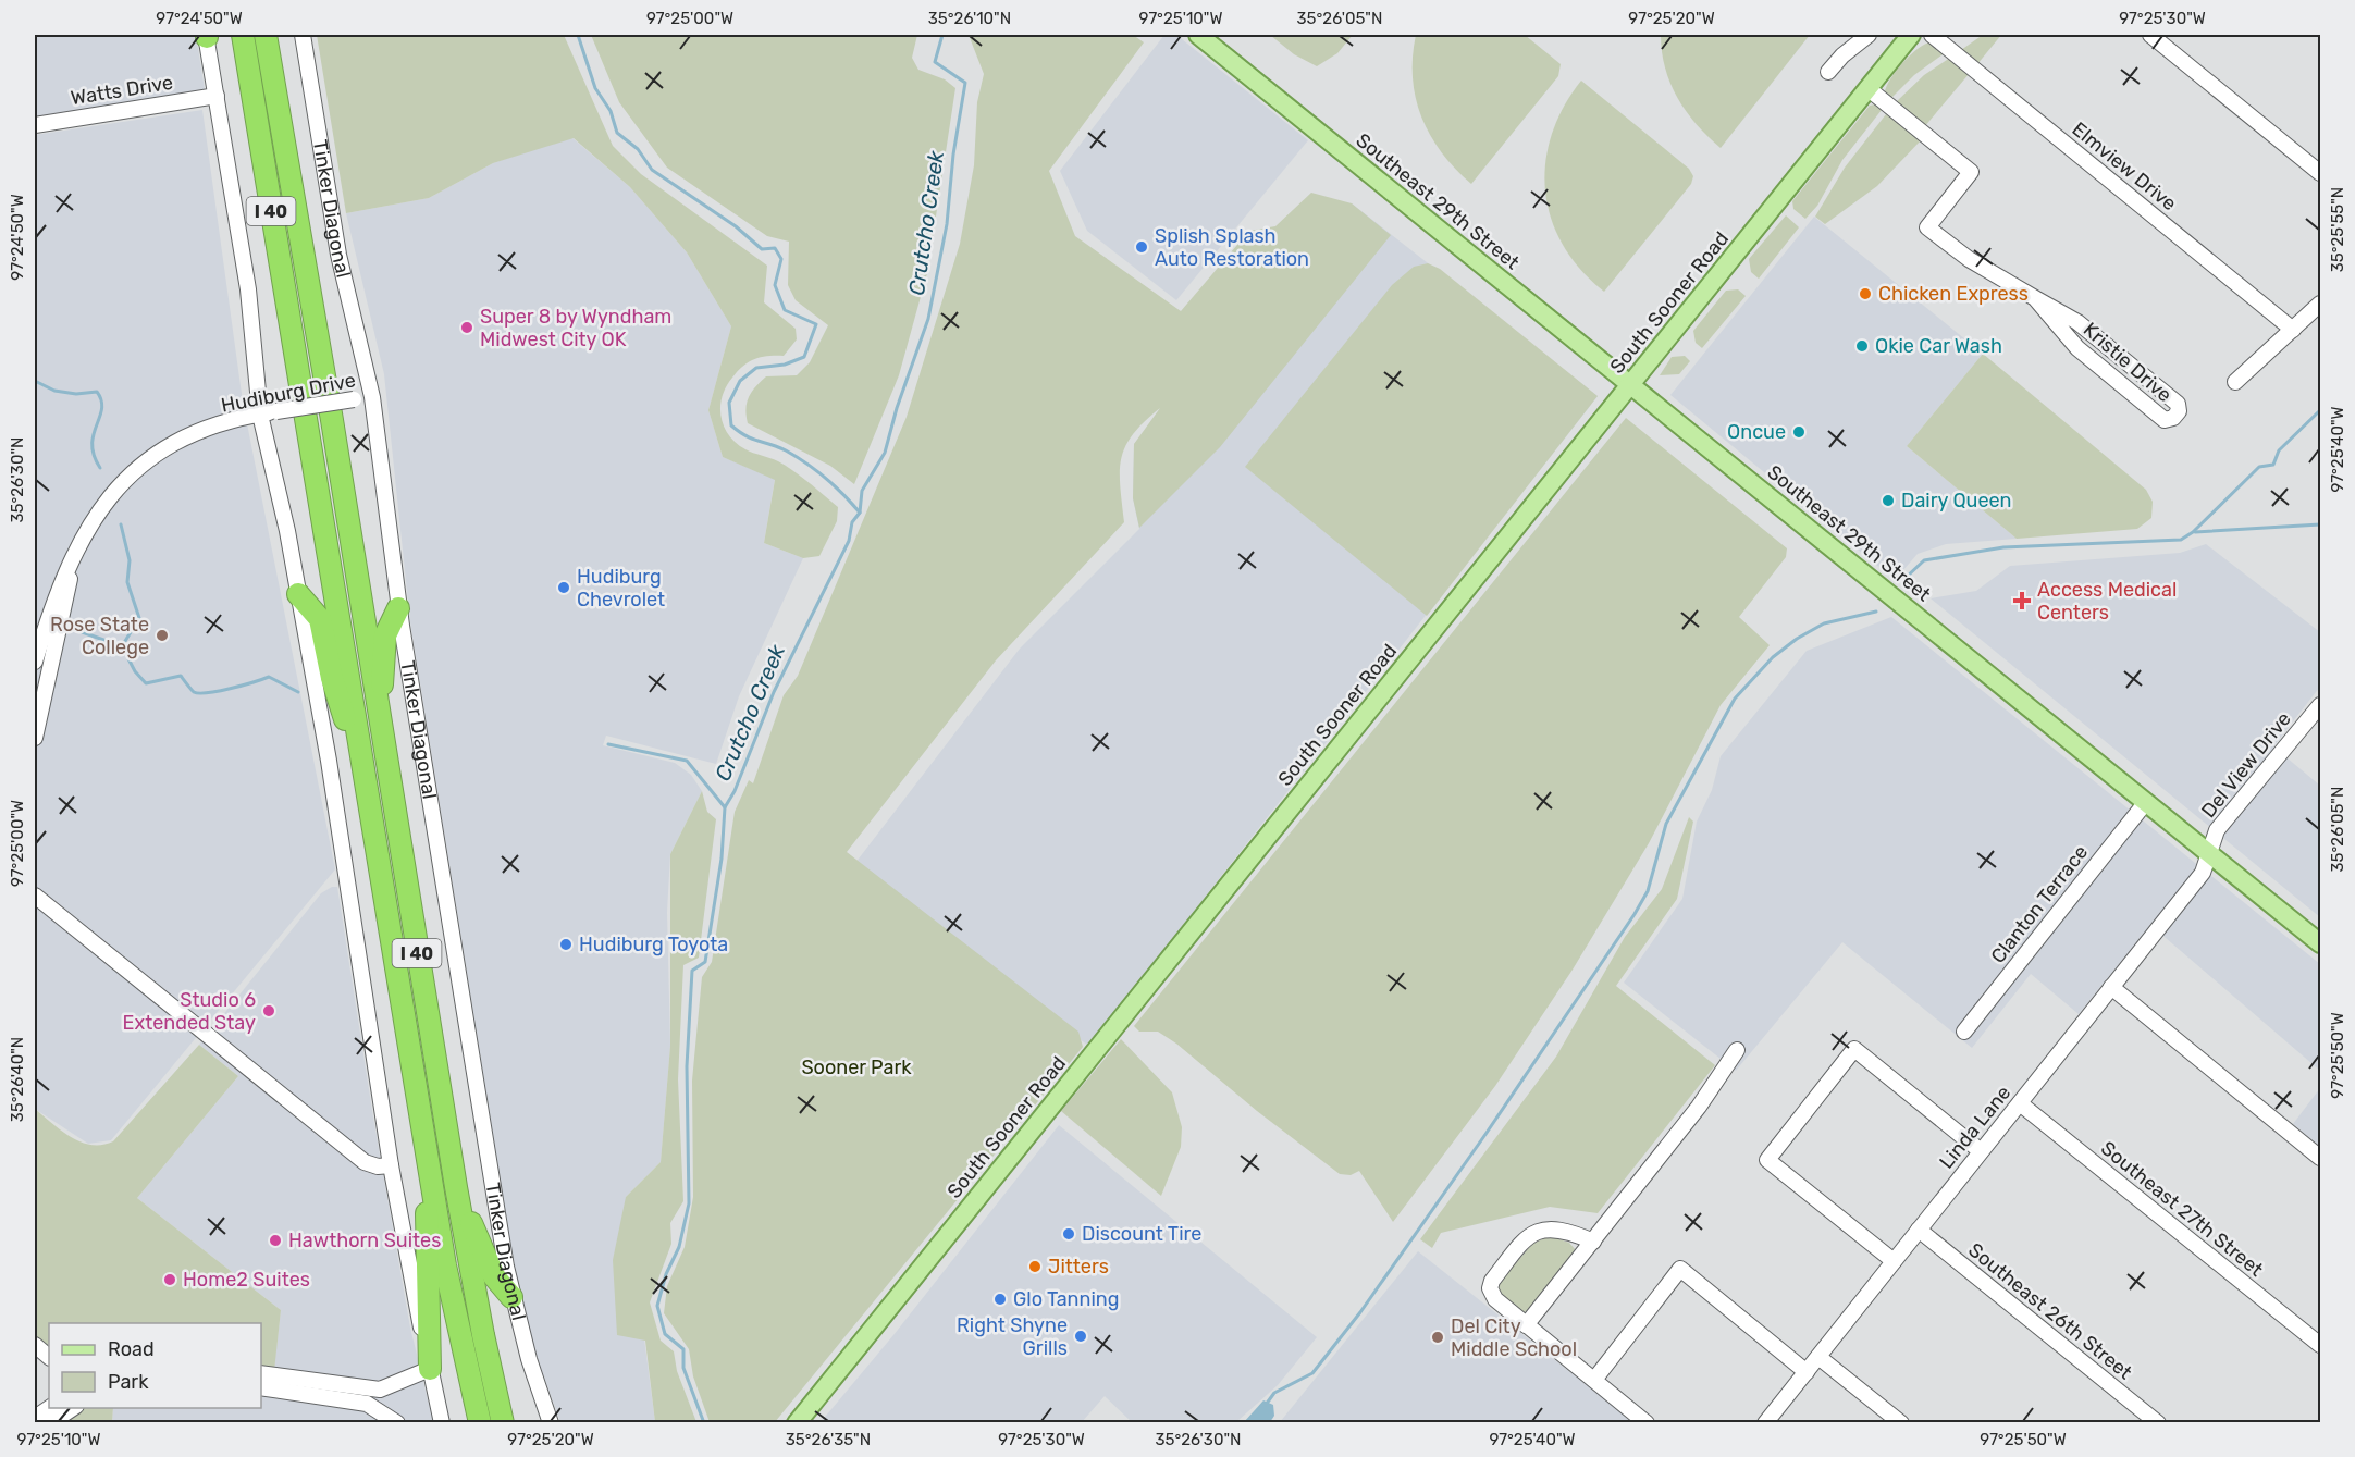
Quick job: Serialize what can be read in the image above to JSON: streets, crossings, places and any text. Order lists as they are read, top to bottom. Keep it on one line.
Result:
{"streets":{"highway":["Tinker Diagonal","I 40"],"main road":["Southeast 29th Street","South Sooner Road"],"street":["Watts Drive","Elmview Drive","Kristie Drive","Hudiburg Drive","Del View Drive","Clanton Terrace","Linda Lane","Southeast 27th Street","Southeast 26th Street"]},"crossings":[["Southeast 29th Street","South Sooner Road"],["Southeast 29th Street","Del View Drive"],["Southeast 29th Street","Clanton Terrace"],["Southeast 29th Street","Linda Lane"],["Tinker Diagonal","Hudiburg Drive"],["South Sooner Road","Kristie Drive"],["Del View Drive","Linda Lane"],["Linda Lane","Southeast 27th Street"],["Linda Lane","Southeast 26th Street"]],"water":["Crutcho Creek"],"parks":["Sooner Park"],"places":{"other":["Splish Splash Auto Restoration","Chicken Express","Super 8 by Wyndham Midwest City OK","Okie Car Wash","Oncue","Dairy Queen","Hudiburg Chevrolet","Rose State College","Hudiburg Toyota","Studio 6 Extended Stay","Discount Tire","Hawthorn Suites","Jitters","Home2 Suites","Glo Tanning","Right Shyne Grills","Del City Middle School"],"health":["Access Medical Centers"]},"legend":["Road","Park"],"coordinates":["97°24'50\"W","97°25'00\"W","35°26'10\"N","97°25'10\"W","35°26'05\"N","97°25'20\"W","97°25'30\"W","35°25'55\"N","97°25'40\"W","35°26'30\"N","97°25'50\"W","35°26'40\"N","35°26'35\"N"]}
